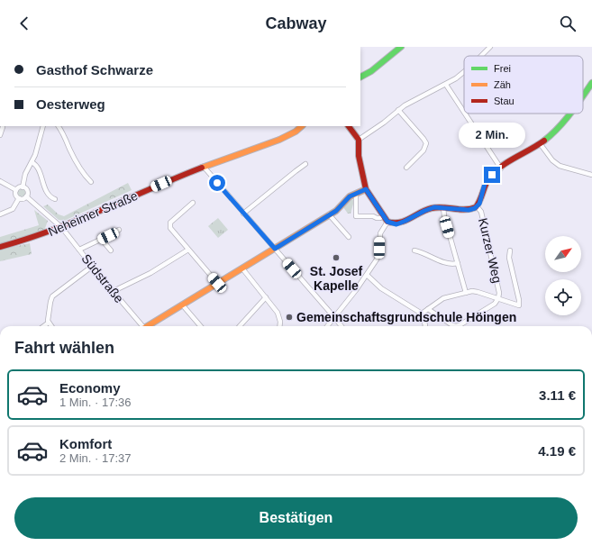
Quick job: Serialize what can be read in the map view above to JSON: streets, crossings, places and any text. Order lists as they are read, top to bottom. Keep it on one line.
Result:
{"streets":{"street":["Neheimer Straße","Kurzer Weg","Südstraße"]},"crossings":[["Neheimer Straße","Südstraße"]],"places":["St. Josef Kapelle","Gemeinschaftsgrundschule Höingen"],"legend":["Frei","Zäh","Stau"],"north":"top right","page":{"header":"Cabway","banner":["Gasthof Schwarze","Oesterweg"],"bubble":"2 Min.","heading":"Fahrt wählen","list":[{"name":"Economy","note":"1 Min. · 17:36","value":"3.11 €"},{"name":"Komfort","note":"2 Min. · 17:37","value":"4.19 €"}],"buttons":"Bestätigen"}}
